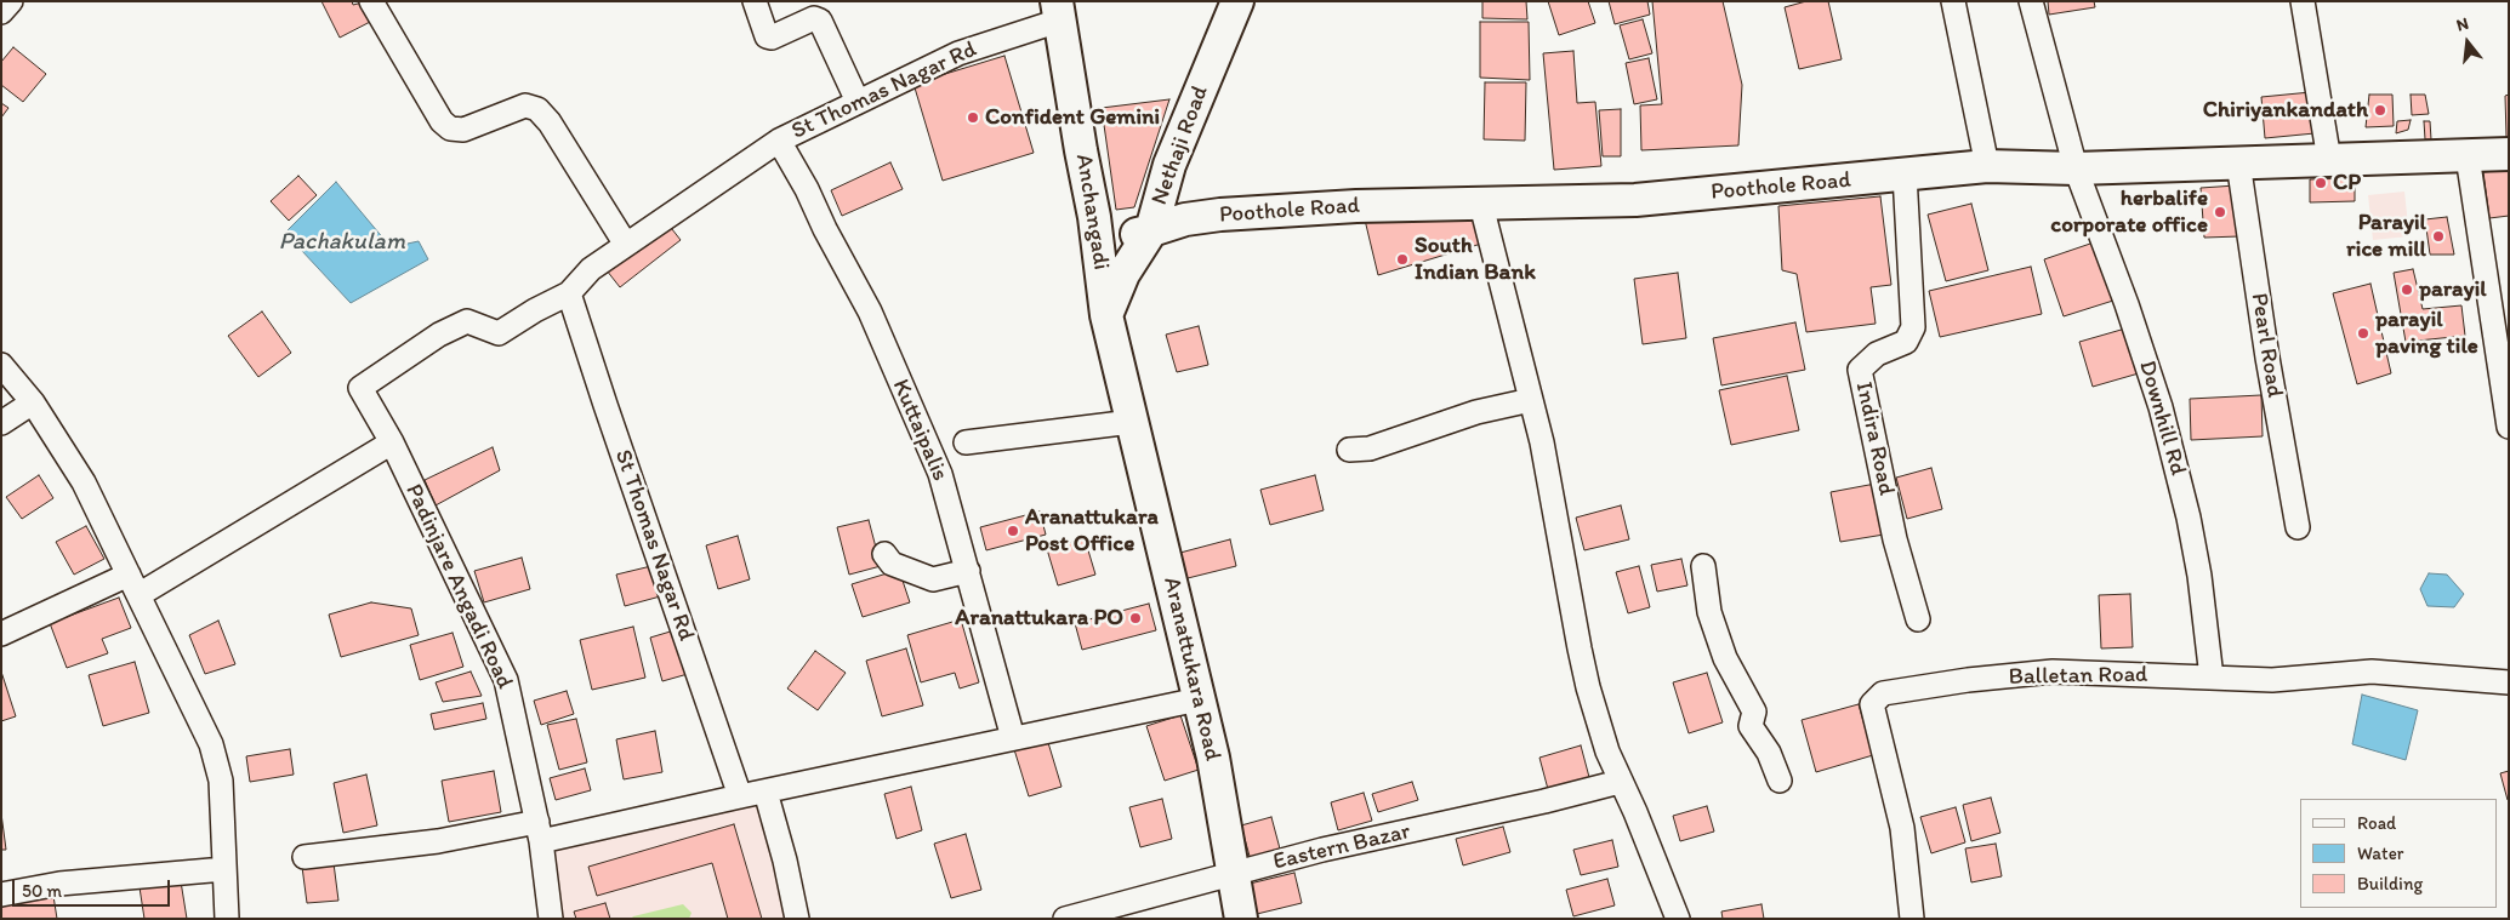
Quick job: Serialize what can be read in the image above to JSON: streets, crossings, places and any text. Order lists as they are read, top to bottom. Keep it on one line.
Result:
{"streets":{"street":["St Thomas Nagar Rd","Nethaji Road","Poothole Road","Anchangadi","Pearl Road","Downhill Rd","Kuttaipalis","Indira Road","Padinjare Angadi Road","Aranattukara Road","Balletan Road","Eastern Bazar"]},"crossings":[["St Thomas Nagar Rd","Anchangadi"],["St Thomas Nagar Rd","Kuttaipalis"],["St Thomas Nagar Rd","Padinjare Angadi Road"],["Nethaji Road","Poothole Road"],["Nethaji Road","Anchangadi"],["Poothole Road","Pearl Road"],["Poothole Road","Downhill Rd"],["Poothole Road","Indira Road"],["Anchangadi","Aranattukara Road"],["Downhill Rd","Balletan Road"],["Aranattukara Road","Eastern Bazar"]],"water":["Pachakulam"],"places":["Chiriyankandath","Confident Gemini","CP","herbalife corporate office","Parayil rice mill","South Indian Bank","parayil","parayil paving tile","Aranattukara Post Office","Aranattukara PO"],"legend":["Road","Water","Building"],"scale_bar":"50 m","north":"top"}
